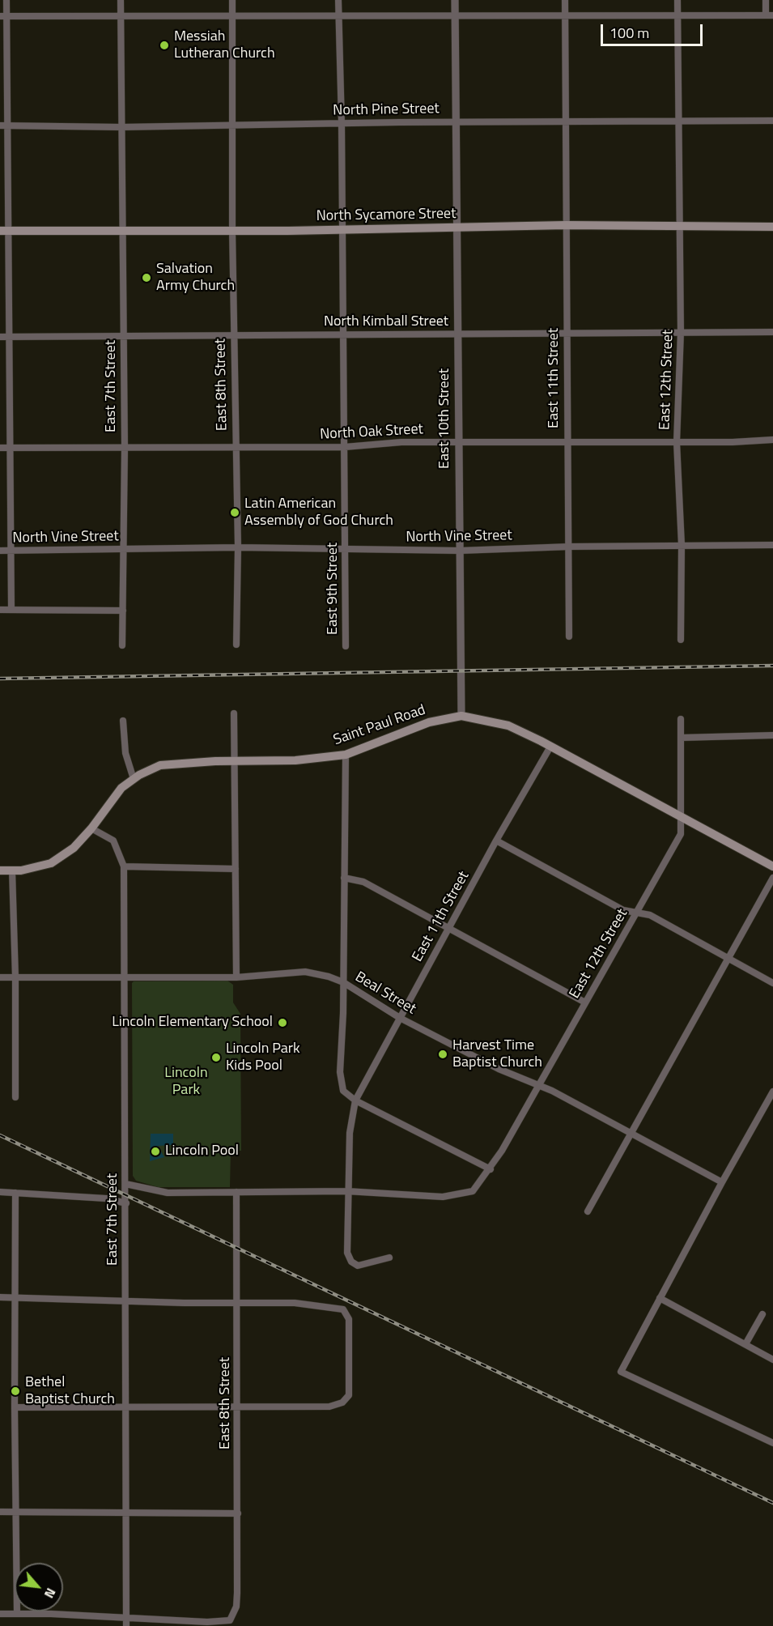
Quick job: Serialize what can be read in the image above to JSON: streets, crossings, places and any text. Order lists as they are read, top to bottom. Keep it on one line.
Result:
{"streets":{"main road":["North Sycamore Street","Saint Paul Road"],"street":["North Pine Street","North Kimball Street","East 11th Street","East 12th Street","East 8th Street","East 7th Street","East 10th Street","North Oak Street","North Vine Street","East 9th Street","Beal Street"]},"crossings":[["North Pine Street","East 11th Street"],["North Pine Street","East 12th Street"],["North Pine Street","East 8th Street"],["North Pine Street","East 7th Street"],["North Pine Street","East 10th Street"],["North Pine Street","East 9th Street"],["North Sycamore Street","East 11th Street"],["North Sycamore Street","East 12th Street"],["North Sycamore Street","East 8th Street"],["North Sycamore Street","East 7th Street"],["North Sycamore Street","East 10th Street"],["North Sycamore Street","East 9th Street"],["North Kimball Street","East 11th Street"],["North Kimball Street","East 12th Street"],["North Kimball Street","East 8th Street"],["North Kimball Street","East 7th Street"],["North Kimball Street","East 10th Street"],["North Kimball Street","East 9th Street"],["East 11th Street","North Oak Street"],["East 11th Street","North Vine Street"],["East 11th Street","Saint Paul Road"],["East 11th Street","Beal Street"],["East 12th Street","North Oak Street"],["East 12th Street","North Vine Street"],["East 12th Street","Saint Paul Road"],["East 12th Street","Beal Street"],["East 8th Street","East 7th Street"],["East 8th Street","North Oak Street"],["East 8th Street","North Vine Street"],["East 7th Street","North Oak Street"],["East 7th Street","North Vine Street"],["East 7th Street","Saint Paul Road"],["East 7th Street","Beal Street"],["East 10th Street","North Oak Street"],["East 10th Street","North Vine Street"],["East 10th Street","Saint Paul Road"],["North Oak Street","East 9th Street"],["North Vine Street","East 9th Street"]],"parks":["Lincoln Park"],"places":["Messiah Lutheran Church","Salvation Army Church","Latin American Assembly of God Church","Lincoln Elementary School","Harvest Time Baptist Church","Lincoln Park Kids Pool","Lincoln Pool","Bethel Baptist Church"],"scale_bar":"100 m","north":"bottom right"}
